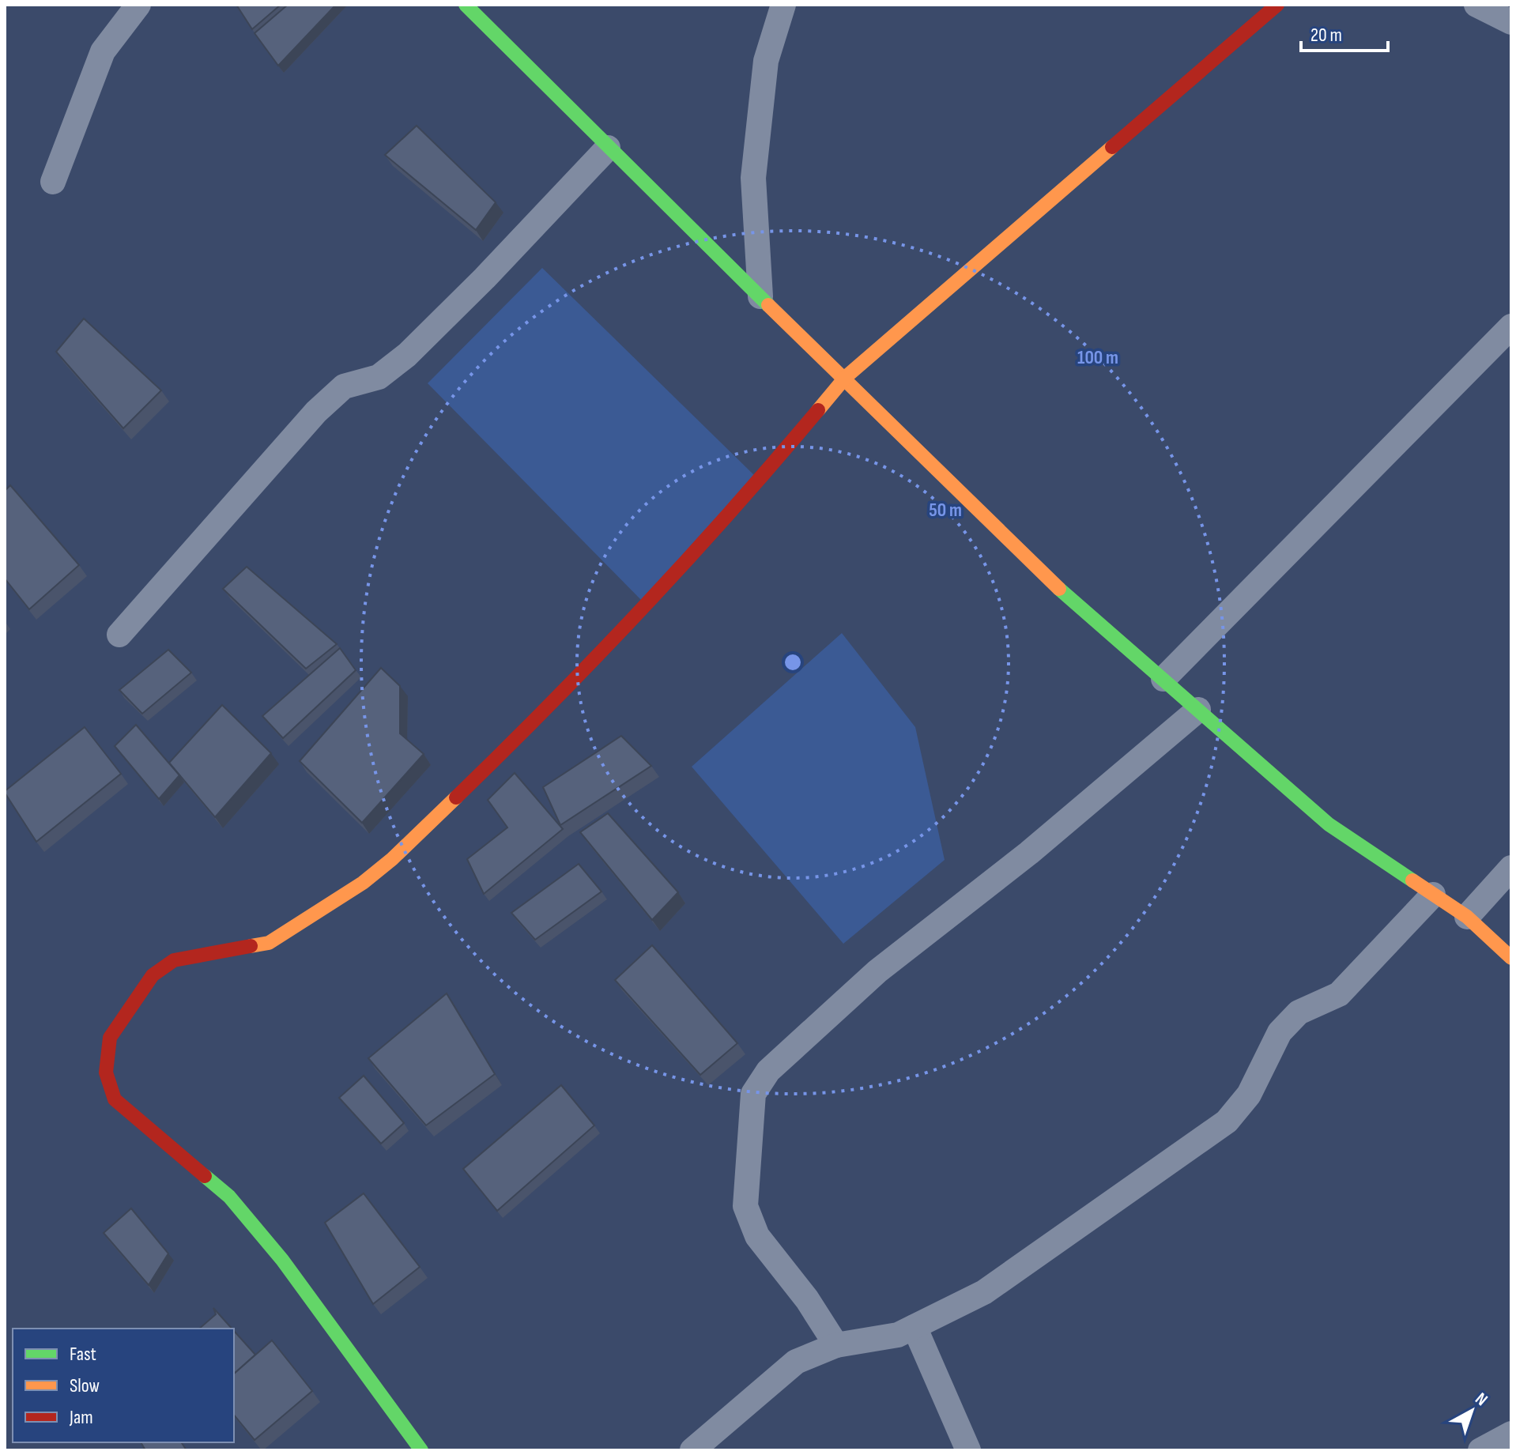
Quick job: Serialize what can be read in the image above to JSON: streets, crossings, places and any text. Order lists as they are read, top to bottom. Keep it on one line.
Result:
{"legend":["Fast","Slow","Jam"],"scale_bar":"20 m","north":"top right","rings":["100 m","50 m"]}
